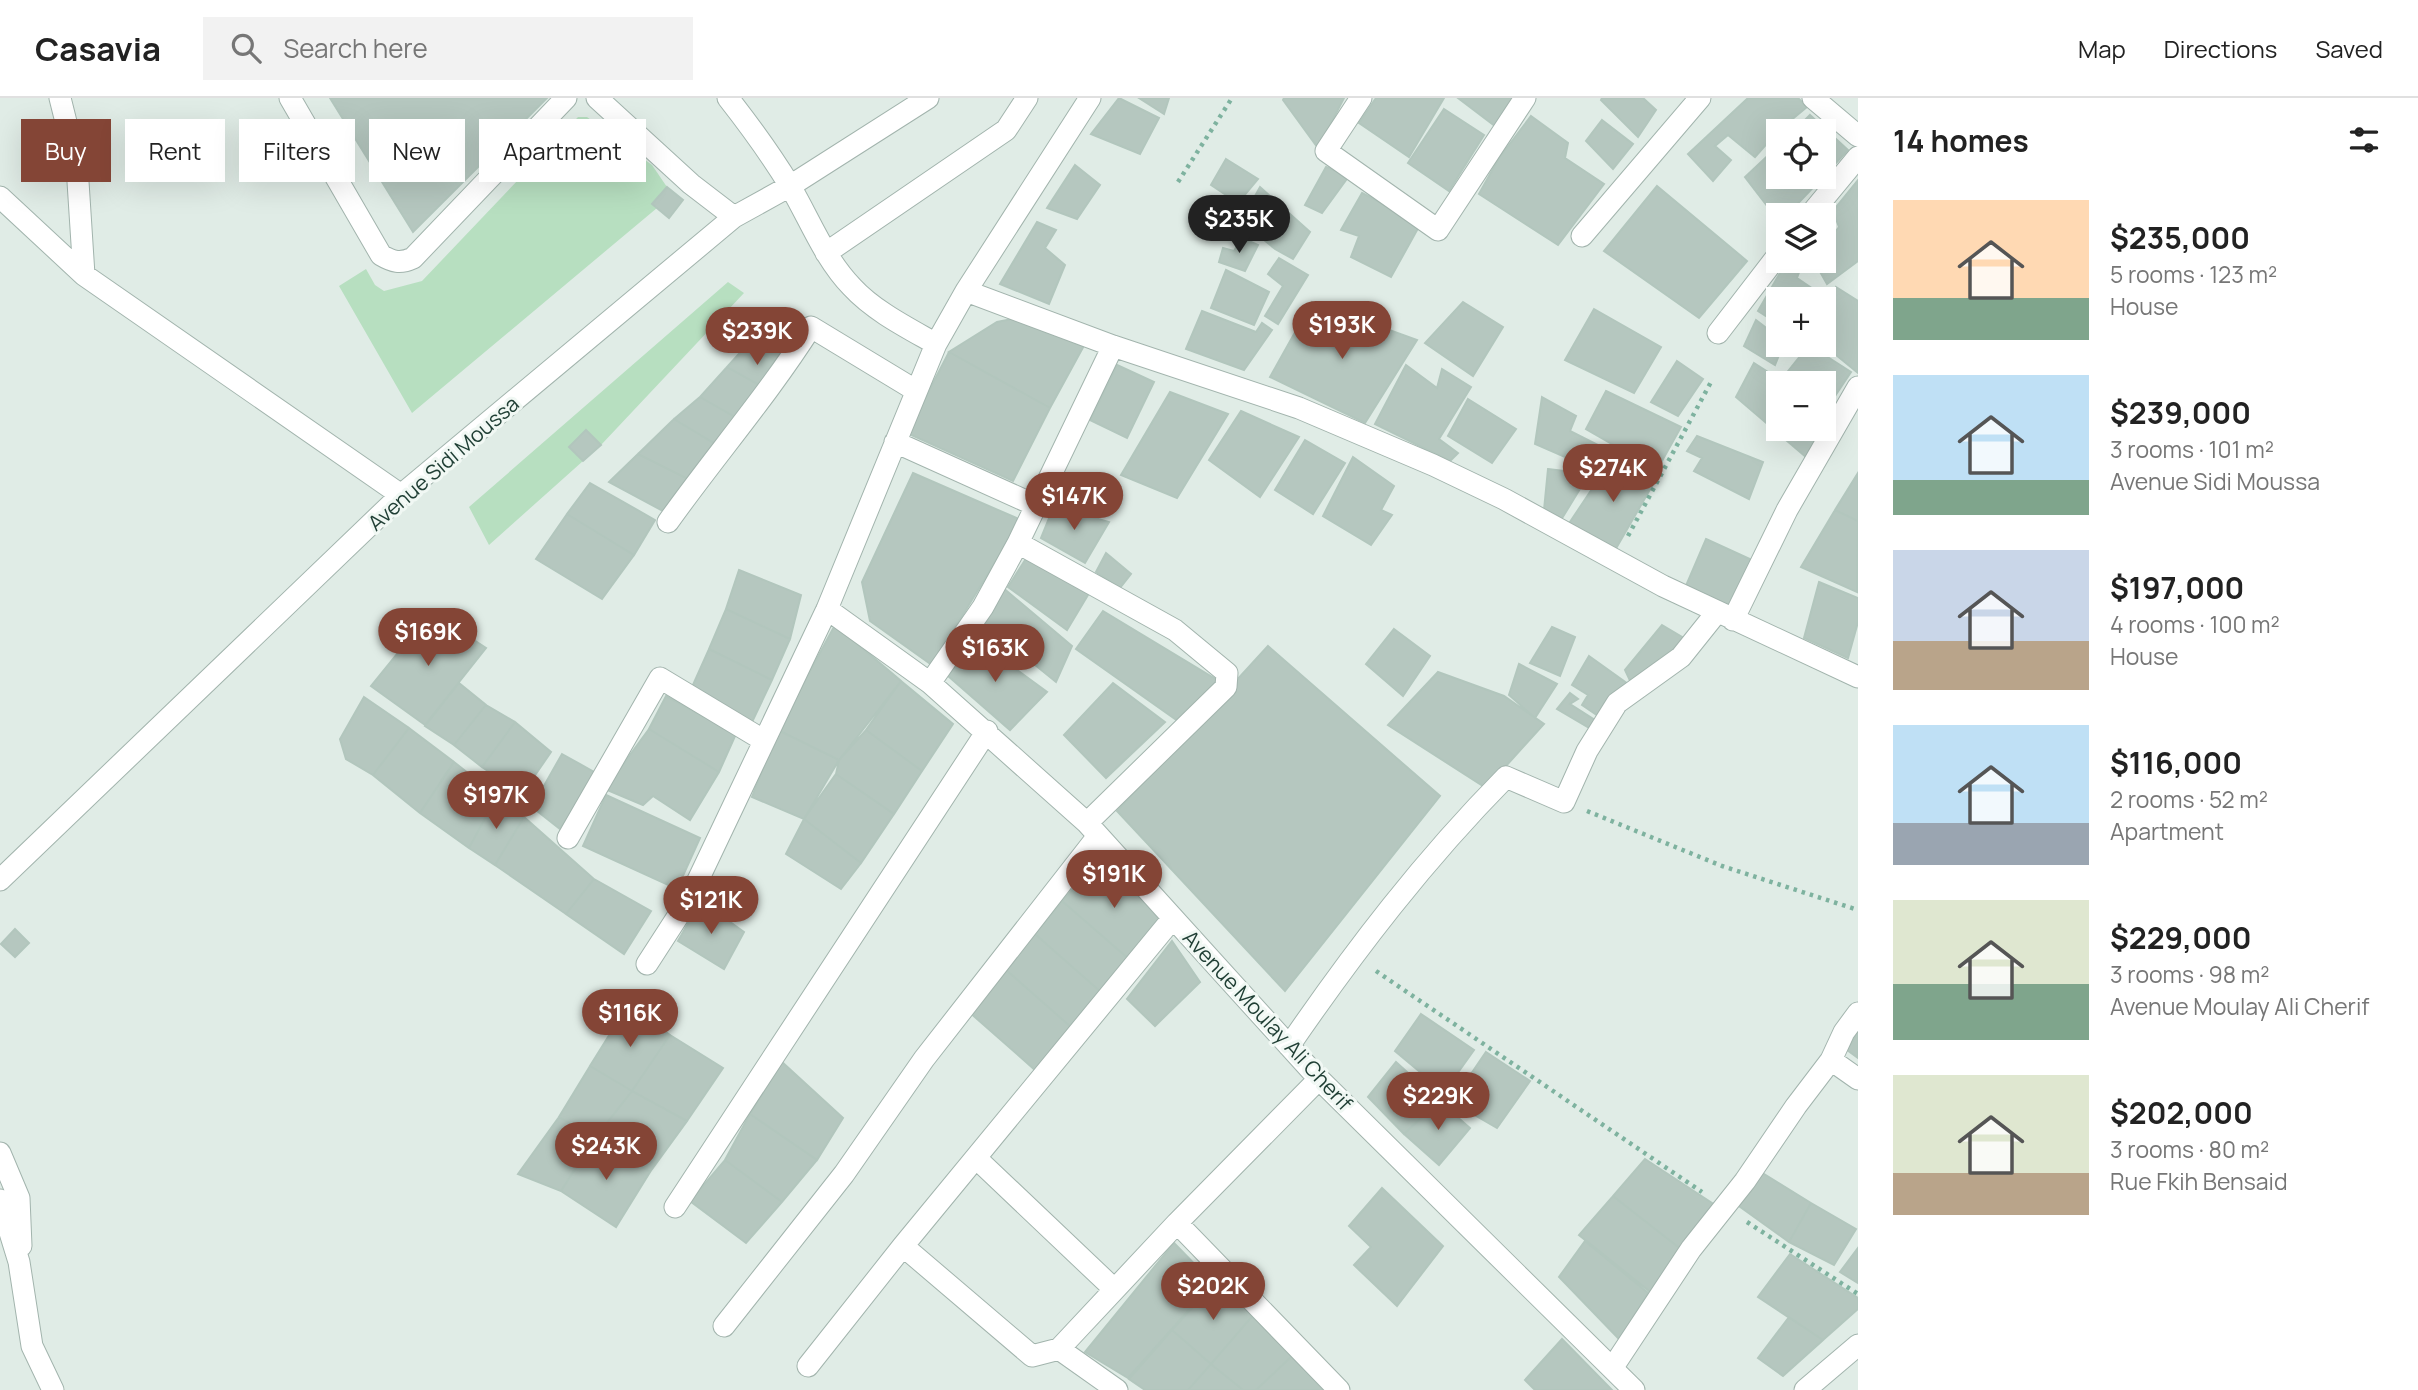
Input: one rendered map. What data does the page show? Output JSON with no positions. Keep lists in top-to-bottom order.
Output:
{
  "streets": {
    "street": ["Avenue Sidi Moussa", "Avenue Moulay Ali Cherif"]
  },
  "page": {
    "header": "Casavia",
    "search": "Search here",
    "nav": ["Map", "Directions", "Saved"],
    "heading": "14 homes",
    "map_buttons": ["+", "−"],
    "chip": [
      "Buy",
      "Rent",
      "Filters",
      "New",
      "Apartment"
    ],
    "list": [
      {
        "name": "$235,000",
        "note": "5 rooms · 123 m² · House"
      },
      {
        "name": "$239,000",
        "note": "3 rooms · 101 m² · Avenue Sidi Moussa"
      },
      {
        "name": "$197,000",
        "note": "4 rooms · 100 m² · House"
      },
      {
        "name": "$116,000",
        "note": "2 rooms · 52 m² · Apartment"
      },
      {
        "name": "$229,000",
        "note": "3 rooms · 98 m² · Avenue Moulay Ali Cherif"
      },
      {
        "name": "$202,000",
        "note": "3 rooms · 80 m² · Rue Fkih Bensaid"
      }
    ],
    "price": [
      "$235K",
      "$193K",
      "$239K",
      "$274K",
      "$147K",
      "$169K",
      "$163K",
      "$197K",
      "$191K",
      "$121K",
      "$116K",
      "$229K",
      "$243K",
      "$202K"
    ]
  }
}
